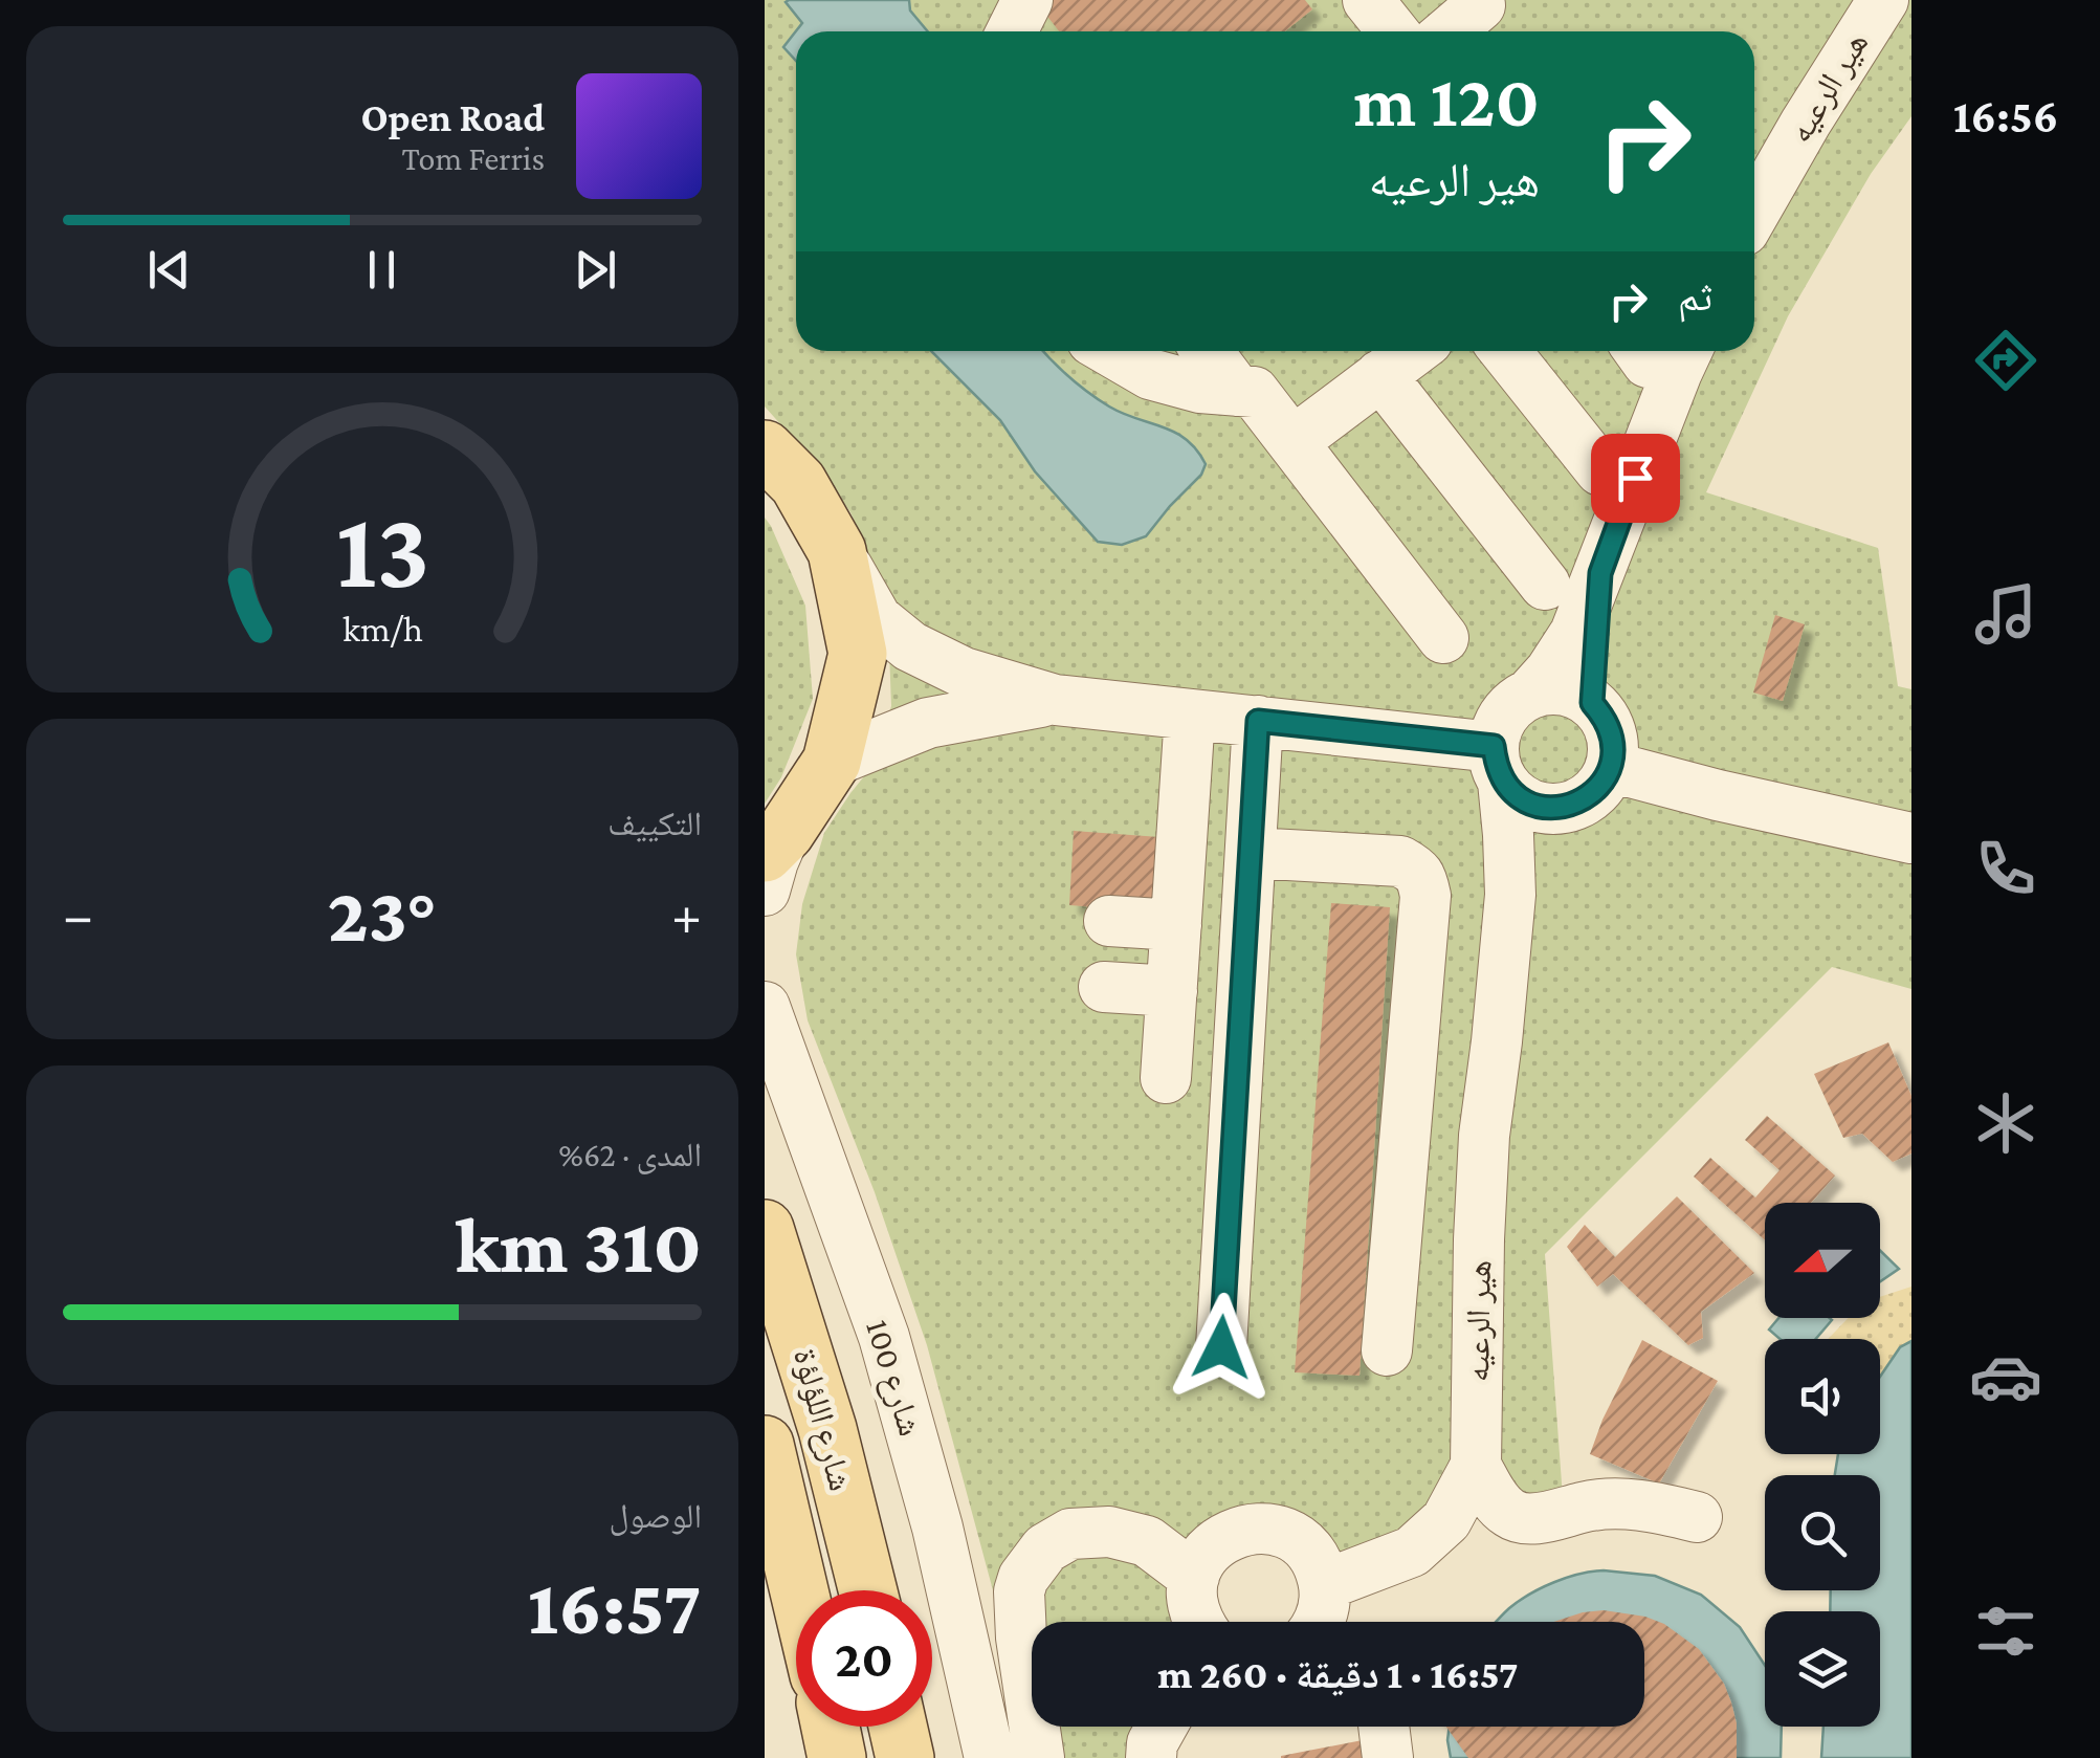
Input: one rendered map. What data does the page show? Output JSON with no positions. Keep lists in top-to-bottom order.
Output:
{
  "streets": {
    "main road": ["شارع اللؤلؤة"],
    "street": ["هير الرعيه", "شارع 100"]
  },
  "north": "left",
  "page": {
    "tabs": "16:56",
    "turn": ["120 m", "هير الرعيه"],
    "song": ["Open Road", "Tom Ferris"],
    "then": "ثم",
    "tile": [
      "التكييف",
      ["المدى · 62%", "310 km"],
      ["الوصول", "16:57"]
    ],
    "heat": ["−", "23°", "+"],
    "limit": "20",
    "trip": "16:57 · 1 دقيقة · 260 m",
    "gauge": ["13", "km/h"]
  }
}
